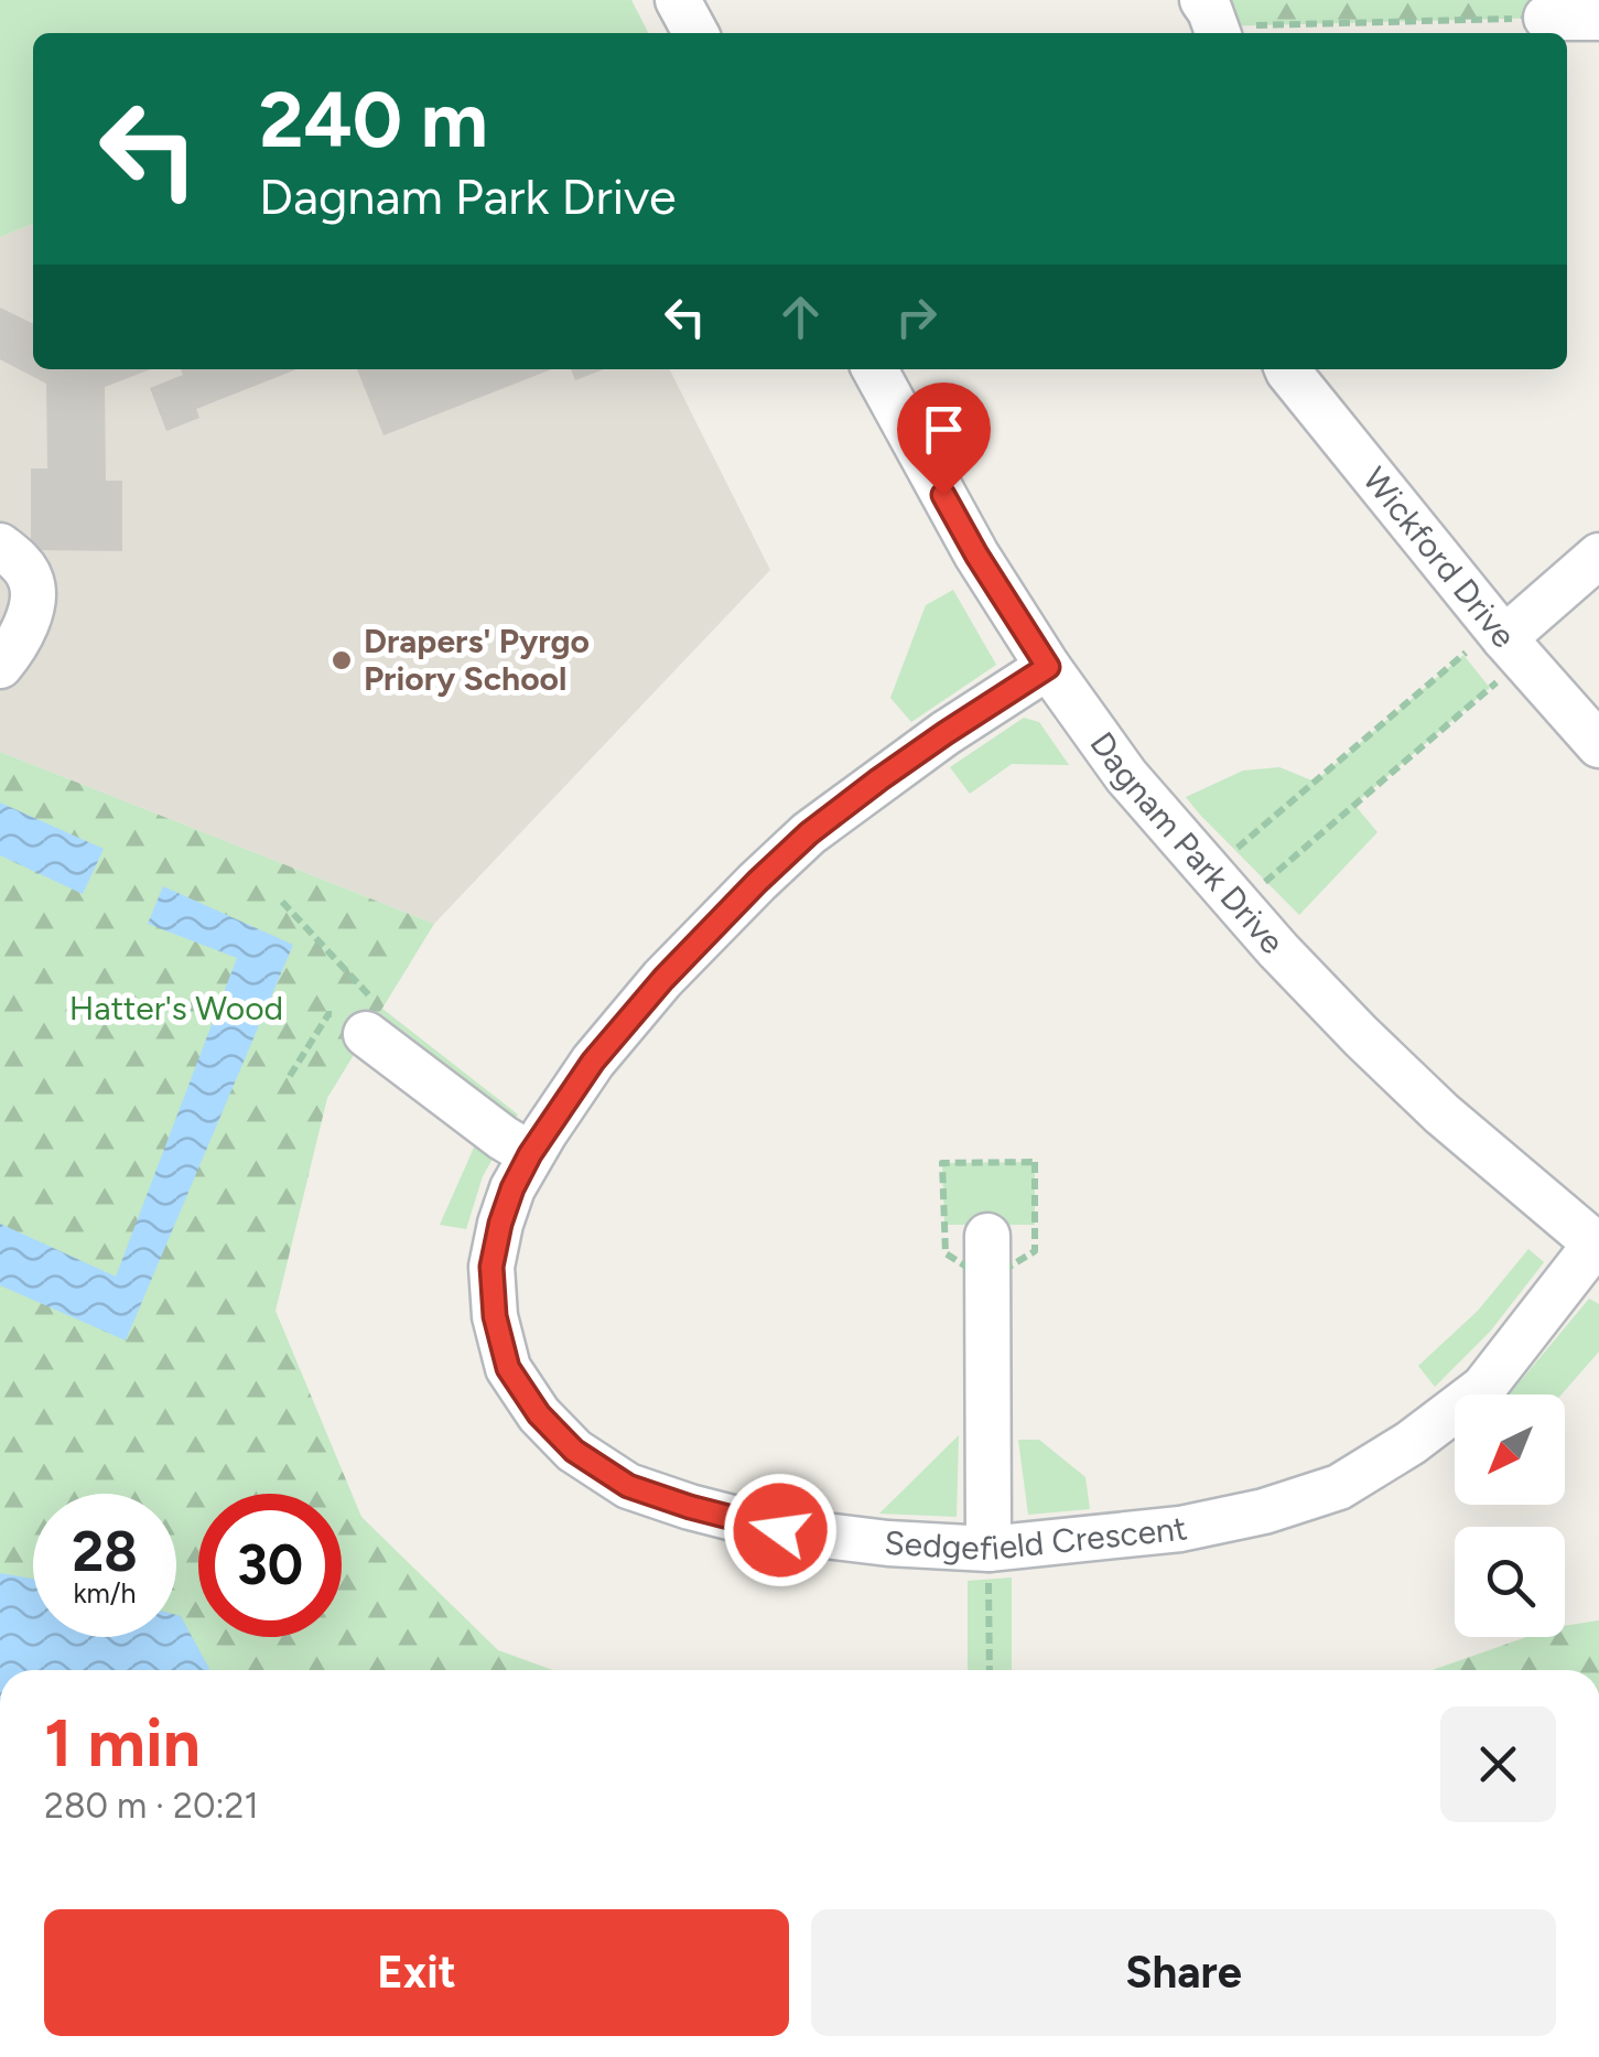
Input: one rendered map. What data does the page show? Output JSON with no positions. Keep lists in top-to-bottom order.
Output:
{
  "streets": {
    "street": ["Wickford Drive", "Dagnam Park Drive", "Sedgefield Crescent"]
  },
  "crossings": [
    ["Dagnam Park Drive", "Sedgefield Crescent"]
  ],
  "parks": ["Hatter's Wood"],
  "places": ["Drapers' Pyrgo Priory School"],
  "north": "bottom left",
  "page": {
    "turn": ["240 m", "Dagnam Park Drive"],
    "speed": "28 km/h",
    "limit": "30",
    "heading": ["1 min", "280 m · 20:21"],
    "buttons": ["Exit", "Share"]
  }
}
